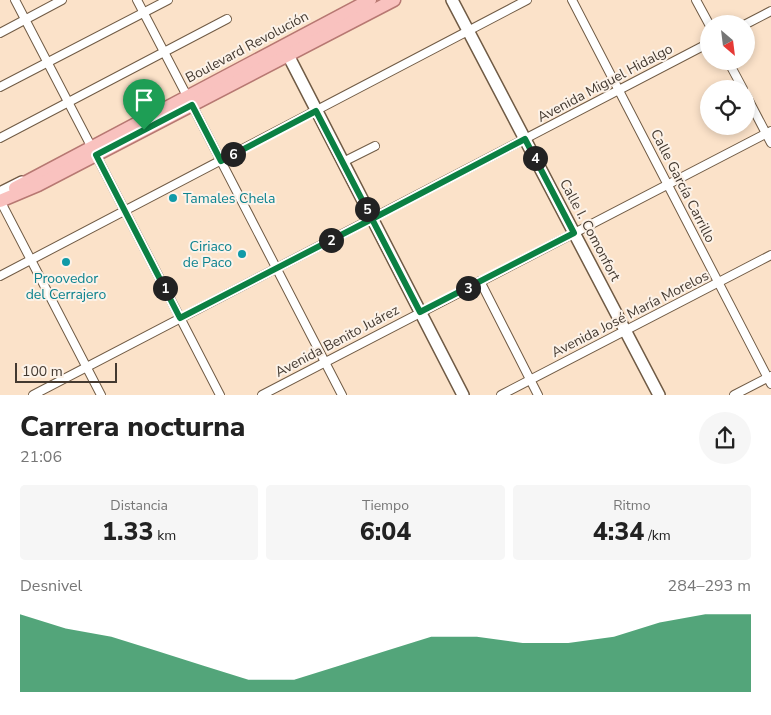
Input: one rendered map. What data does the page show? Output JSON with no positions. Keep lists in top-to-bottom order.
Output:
{
  "streets": {
    "main road": ["Boulevard Revolución", "Calle I. Comonfort"],
    "street": [
      "Avenida Miguel Hidalgo",
      "Calle García Carrillo",
      "Avenida José María Morelos",
      "Avenida Benito Juárez"
    ]
  },
  "crossings": [
    ["Avenida Miguel Hidalgo", "Calle García Carrillo"],
    ["Avenida Miguel Hidalgo", "Calle I. Comonfort"],
    ["Calle García Carrillo", "Avenida José María Morelos"],
    ["Calle García Carrillo", "Avenida Benito Juárez"],
    ["Calle I. Comonfort", "Avenida José María Morelos"],
    ["Calle I. Comonfort", "Avenida Benito Juárez"]
  ],
  "places": ["Tamales Chela", "Ciriaco de Paco", "Proovedor del Cerrajero"],
  "scale_bar": "100 m",
  "north": "bottom right",
  "page": {
    "pins": [
      "6",
      "4",
      "5",
      "2",
      "1",
      "3"
    ],
    "scale": "100 m",
    "heading": ["Carrera nocturna", "21:06"],
    "stats": [
      ["Distancia", "1.33 km"],
      ["Tiempo", "6:04"],
      ["Ritmo", "4:34 /km"]
    ],
    "chart": ["Desnivel", "284–293 m"]
  }
}
